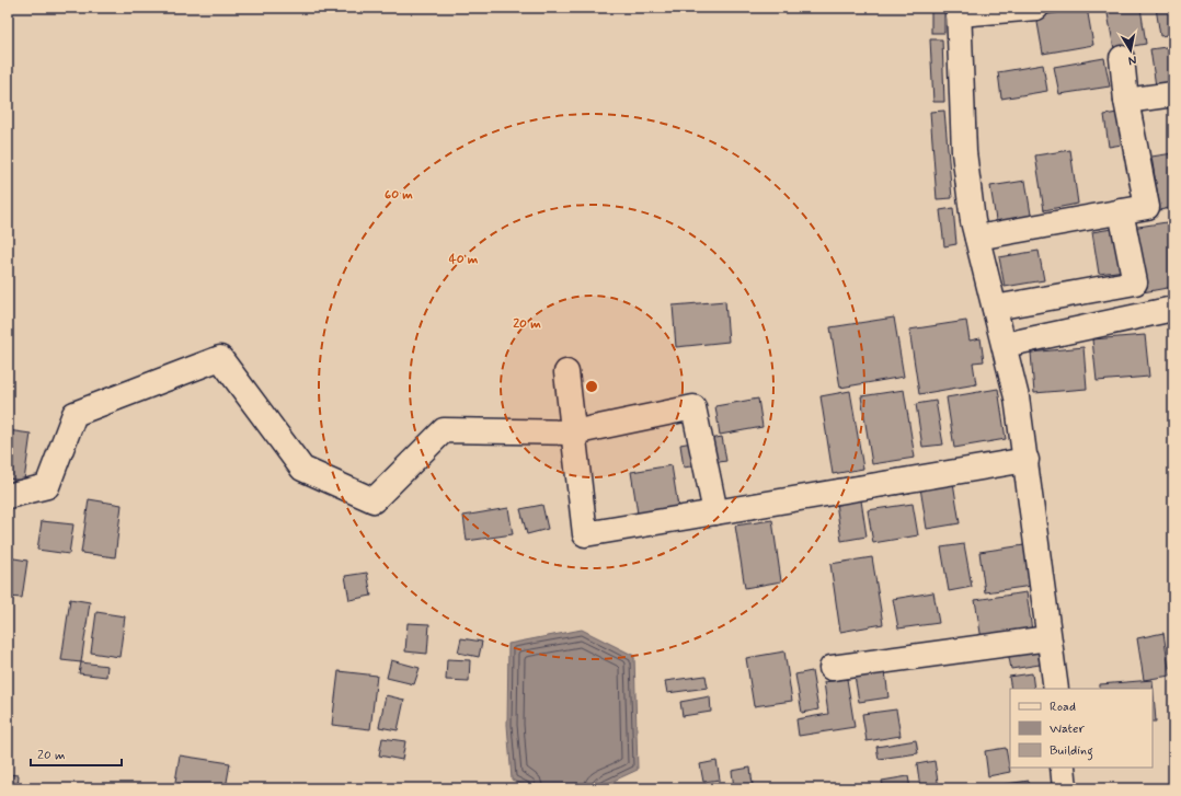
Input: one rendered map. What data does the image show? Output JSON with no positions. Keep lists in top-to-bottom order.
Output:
{
  "legend": ["Road", "Water", "Building"],
  "scale_bar": "20 m",
  "north": "bottom",
  "rings": ["60 m", "40 m", "20 m"]
}
